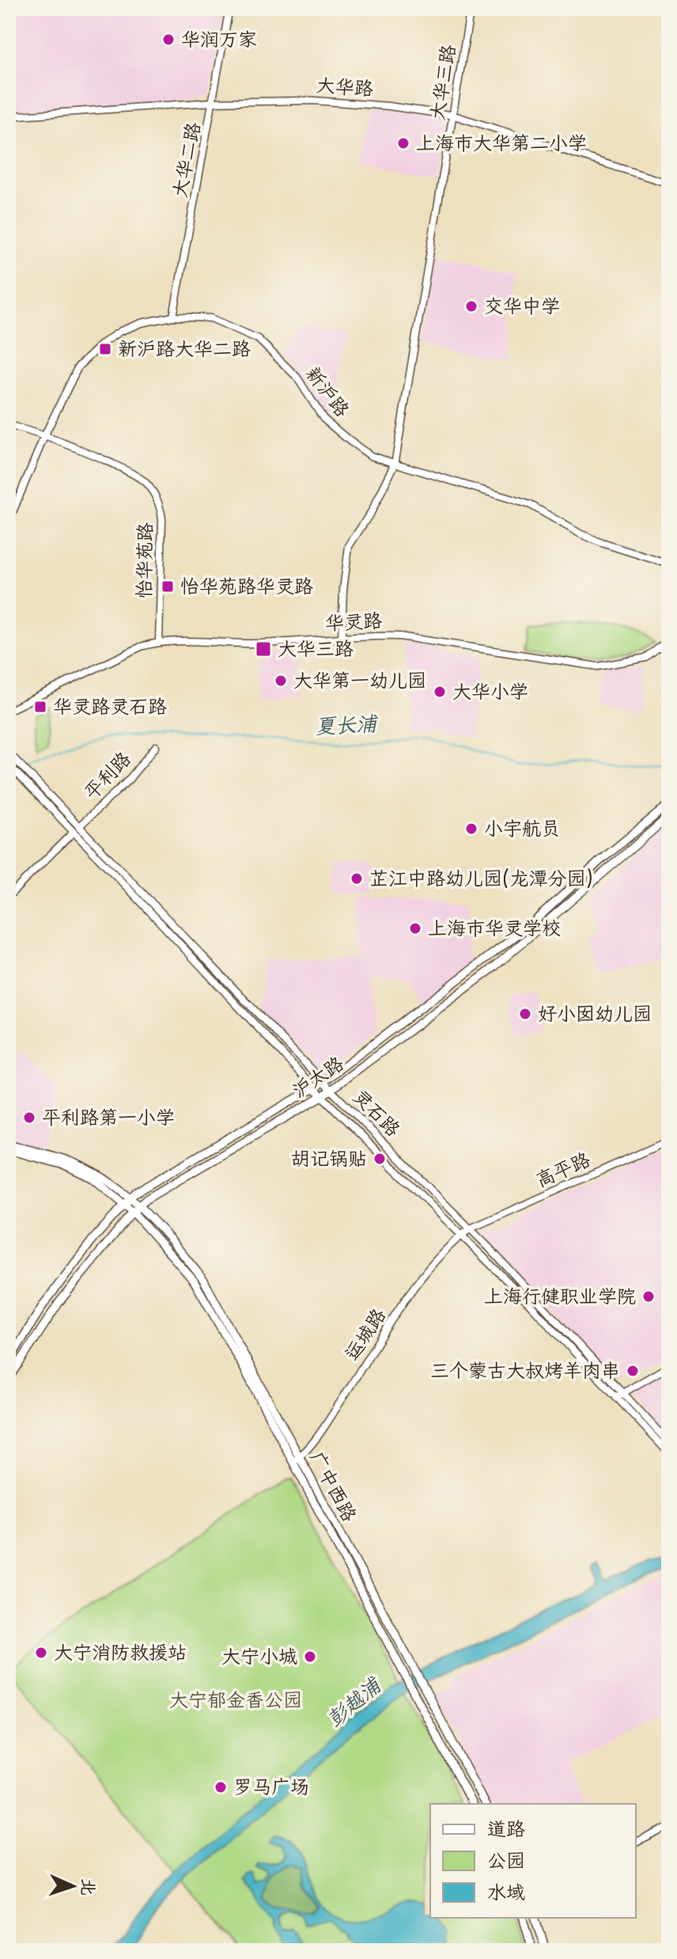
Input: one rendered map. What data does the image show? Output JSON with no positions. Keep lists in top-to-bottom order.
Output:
{
  "streets": {
    "main road": ["沪太路", "广中西路"],
    "street": [
      "大华三路",
      "大华路",
      "大华二路",
      "新沪路",
      "怡华苑路",
      "华灵路",
      "平利路",
      "灵石路",
      "高平路",
      "运城路"
    ]
  },
  "crossings": [
    ["大华三路", "大华路"],
    ["大华三路", "新沪路"],
    ["大华三路", "华灵路"],
    ["大华路", "大华二路"],
    ["大华二路", "新沪路"],
    ["新沪路", "怡华苑路"],
    ["怡华苑路", "华灵路"],
    ["平利路", "灵石路"],
    ["沪太路", "灵石路"],
    ["沪太路", "广中西路"],
    ["灵石路", "高平路"],
    ["灵石路", "运城路"],
    ["高平路", "运城路"],
    ["运城路", "广中西路"]
  ],
  "water": ["夏长浦", "彭越浦"],
  "parks": ["大宁郁金香公园"],
  "places": {
    "other": [
      "华润万家",
      "上海市大华第二小学",
      "交华中学",
      "大华第一幼儿园",
      "大华小学",
      "小宇航员",
      "芷江中路幼儿园(龙潭分园)",
      "上海市华灵学校",
      "好小囡幼儿园",
      "平利路第一小学",
      "胡记锅贴",
      "上海行健职业学院",
      "三个蒙古大叔烤羊肉串",
      "大宁消防救援站",
      "大宁小城",
      "罗马广场"
    ],
    "transit": [
      "新沪路大华二路",
      "怡华苑路华灵路",
      "大华三路",
      "华灵路灵石路"
    ]
  },
  "legend": ["道路", "公园", "水域"],
  "north": "right"
}
